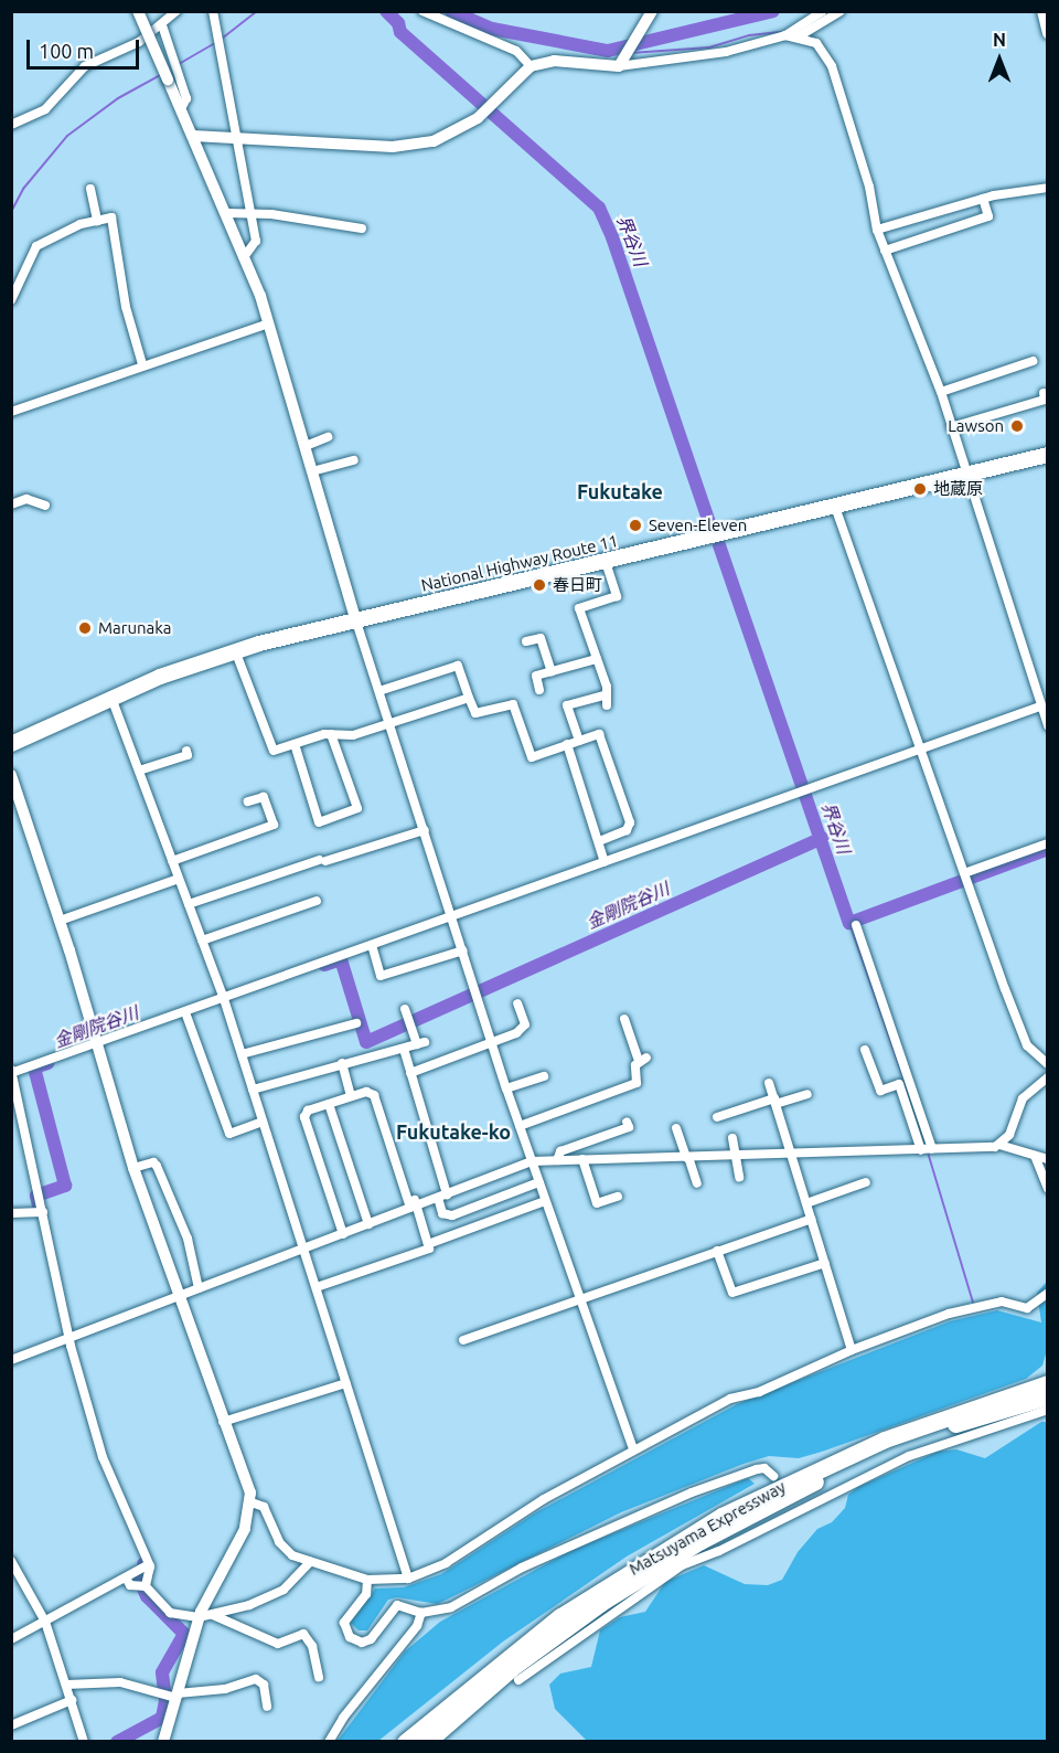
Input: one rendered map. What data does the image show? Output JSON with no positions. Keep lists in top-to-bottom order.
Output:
{
  "streets": {
    "highway": ["National Highway Route 11", "Matsuyama Expressway"]
  },
  "districts": ["Fukutake", "Fukutake-ko"],
  "water": ["界谷川", "金剛院谷川"],
  "places": [
    "Lawson",
    "地蔵原",
    "Seven-Eleven",
    "春日町",
    "Marunaka"
  ],
  "scale_bar": "100 m",
  "north": "top"
}
